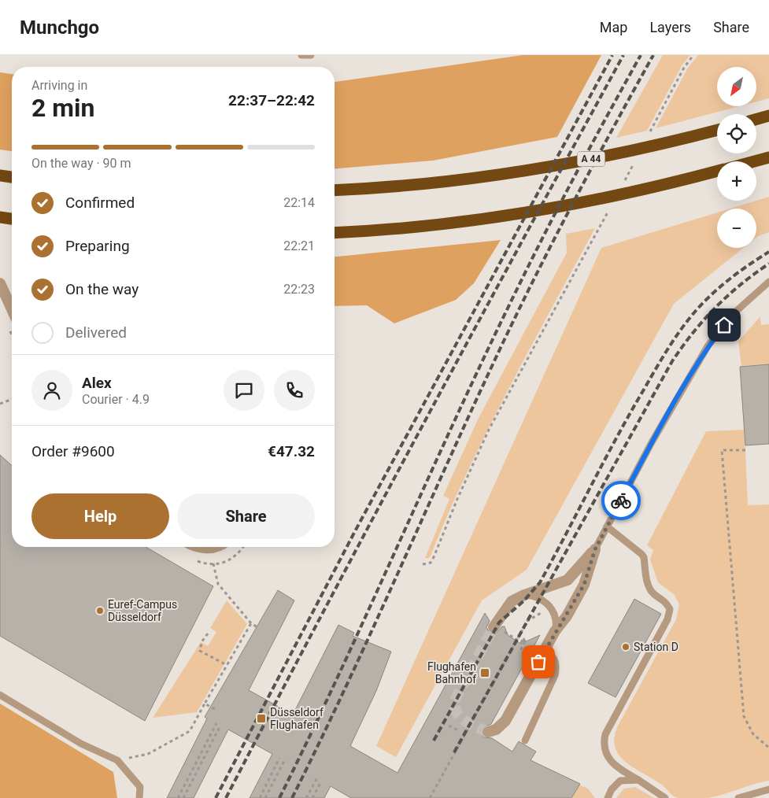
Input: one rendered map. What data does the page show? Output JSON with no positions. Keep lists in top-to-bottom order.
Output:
{
  "streets": {
    "highway": ["A 44"]
  },
  "places": {
    "other": ["Euref-Campus Düsseldorf", "Station D"],
    "transit": ["Flughafen Bahnhof", "Düsseldorf Flughafen"]
  },
  "north": "bottom left",
  "page": {
    "header": "Munchgo",
    "nav": ["Map", "Layers", "Share"],
    "map_buttons": ["+", "−"],
    "heading": ["2 min", "Arriving in", "22:37–22:42"],
    "panel": [
      "Alex",
      "Courier · 4.9",
      "Order #9600",
      "€47.32"
    ],
    "bar": "On the way · 90 m",
    "list": [
      ["Confirmed", "22:14"],
      ["Preparing", "22:21"],
      ["On the way", "22:23"],
      "Delivered"
    ],
    "buttons": ["Help", "Share"]
  }
}
